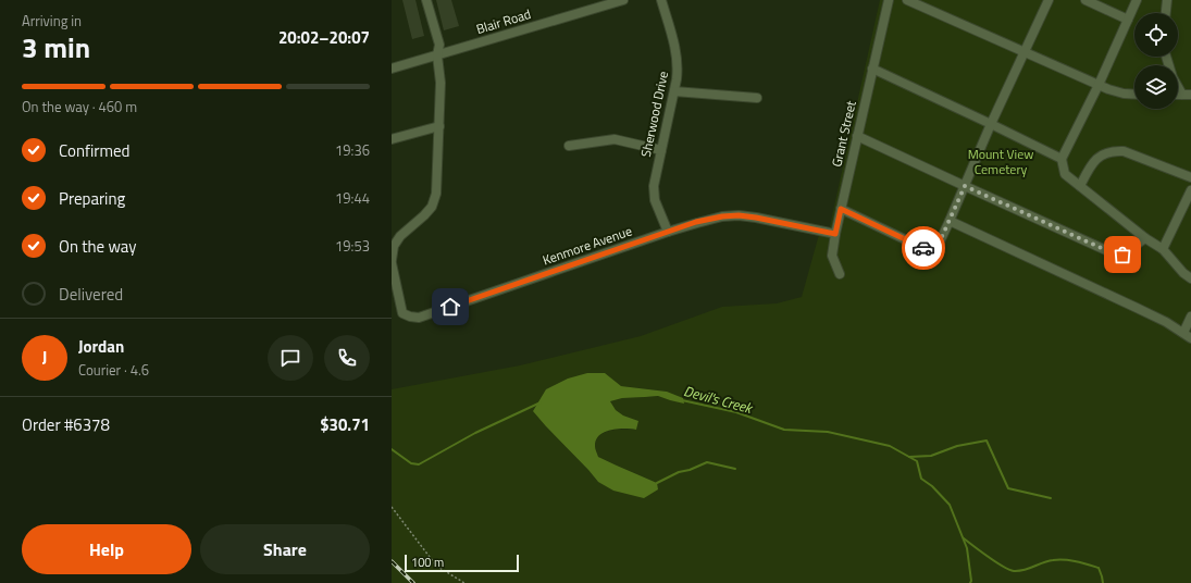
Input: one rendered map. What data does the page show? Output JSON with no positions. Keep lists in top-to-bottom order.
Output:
{
  "streets": {
    "street": [
      "Blair Road",
      "Sherwood Drive",
      "Grant Street",
      "Kenmore Avenue"
    ]
  },
  "crossings": [
    ["Blair Road", "Kenmore Avenue"],
    ["Sherwood Drive", "Kenmore Avenue"],
    ["Grant Street", "Kenmore Avenue"]
  ],
  "water": ["Devil's Creek"],
  "parks": ["Mount View Cemetery"],
  "scale_bar": "100 m",
  "page": {
    "heading": ["3 min", "Arriving in", "20:02–20:07"],
    "panel": [
      "Jordan",
      "Courier · 4.6",
      "Order #6378",
      "$30.71"
    ],
    "bar": "On the way · 460 m",
    "list": [
      ["Confirmed", "19:36"],
      ["Preparing", "19:44"],
      ["On the way", "19:53"],
      "Delivered"
    ],
    "round": "J",
    "buttons": ["Help", "Share"],
    "scale": "100 m"
  }
}
